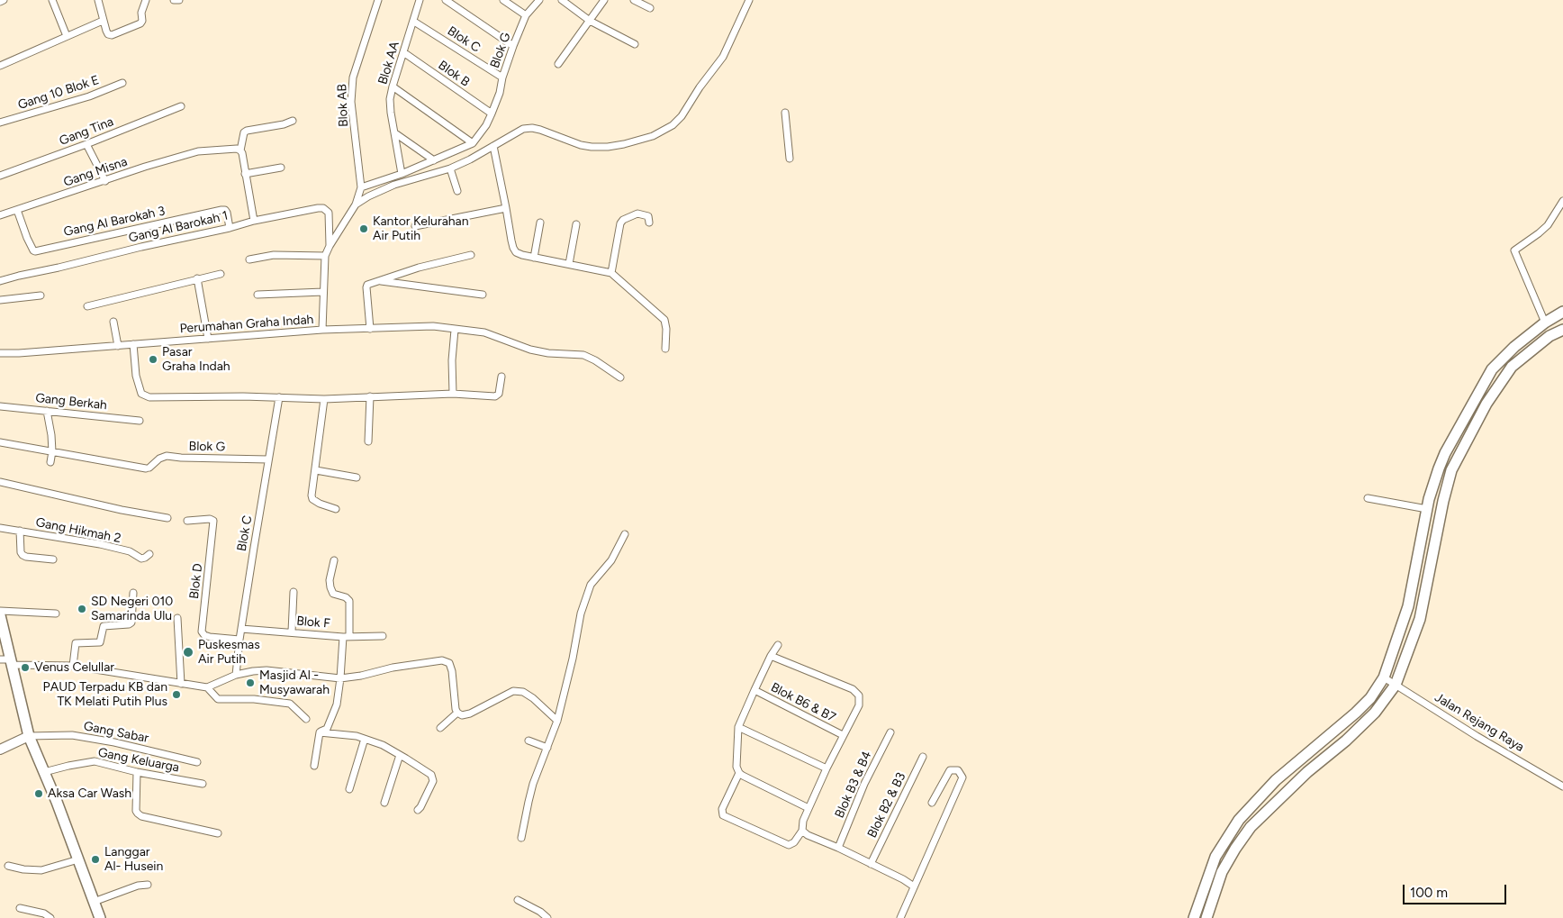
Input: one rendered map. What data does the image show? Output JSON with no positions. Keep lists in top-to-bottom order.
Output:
{
  "streets": {
    "street": [
      "Blok C",
      "Blok G",
      "Blok AA",
      "Blok B",
      "Gang 10 Blok E",
      "Blok AB",
      "Gang Tina",
      "Gang Misna",
      "Gang Al Barokah 3",
      "Gang Al Barokah 1",
      "Perumahan Graha Indah",
      "Gang Berkah",
      "Gang Hikmah 2",
      "Blok D",
      "Blok F",
      "Blok B6 & B7",
      "Jalan Rejang Raya",
      "Gang Sabar",
      "Gang Keluarga",
      "Blok B3 & B4",
      "Blok B2 & B3"
    ]
  },
  "crossings": [
    ["Blok C", "Blok G"],
    ["Blok C", "Blok AA"],
    ["Blok C", "Blok D"],
    ["Blok C", "Blok F"],
    ["Blok G", "Blok B"],
    ["Blok AA", "Blok B"],
    ["Blok AB", "Perumahan Graha Indah"],
    ["Gang Misna", "Gang Al Barokah 3"],
    ["Gang Al Barokah 3", "Gang Al Barokah 1"],
    ["Gang Al Barokah 1", "Perumahan Graha Indah"]
  ],
  "places": [
    "Kantor Kelurahan Air Putih",
    "Pasar Graha Indah",
    "SD Negeri 010 Samarinda Ulu",
    "Puskesmas Air Putih",
    "Venus Celullar",
    "Masjid Al - Musyawarah",
    "PAUD Terpadu KB dan TK Melati Putih Plus",
    "Aksa Car Wash",
    "Langgar Al- Husein"
  ],
  "scale_bar": "100 m"
}
